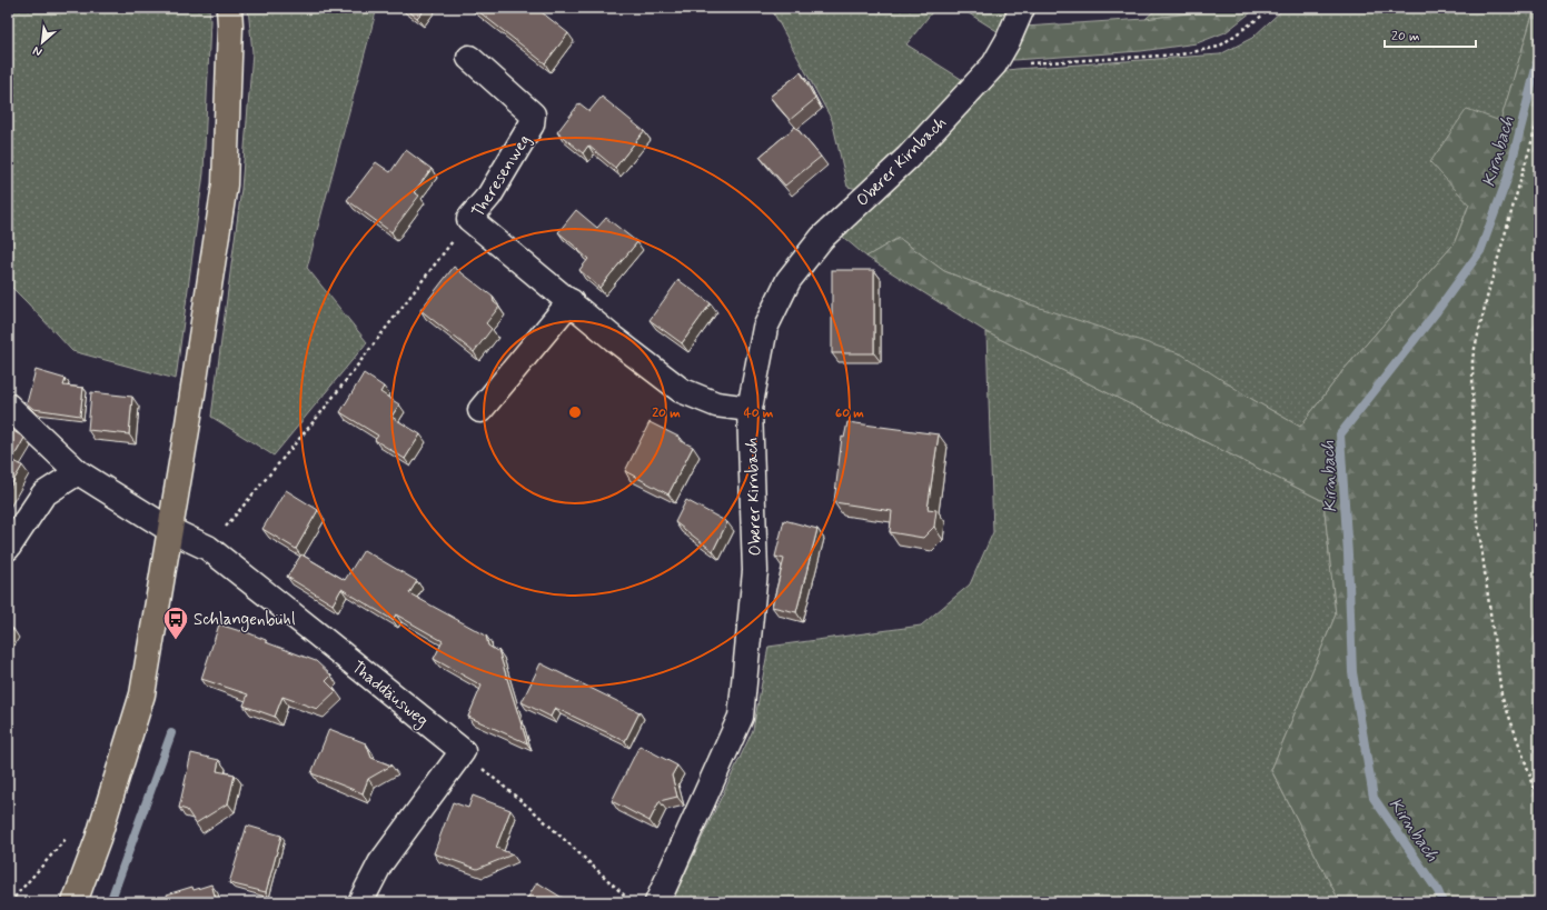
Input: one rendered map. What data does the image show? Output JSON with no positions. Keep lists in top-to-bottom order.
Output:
{
  "streets": {
    "street": ["Oberer Kirnbach", "Theresenweg", "Thaddäusweg"]
  },
  "crossings": [
    ["Oberer Kirnbach", "Theresenweg"]
  ],
  "water": ["Kirnbach"],
  "places": {
    "bus stop": ["Schlangenbühl"]
  },
  "scale_bar": "20 m",
  "north": "bottom left",
  "rings": ["20 m", "40 m", "60 m"]
}
